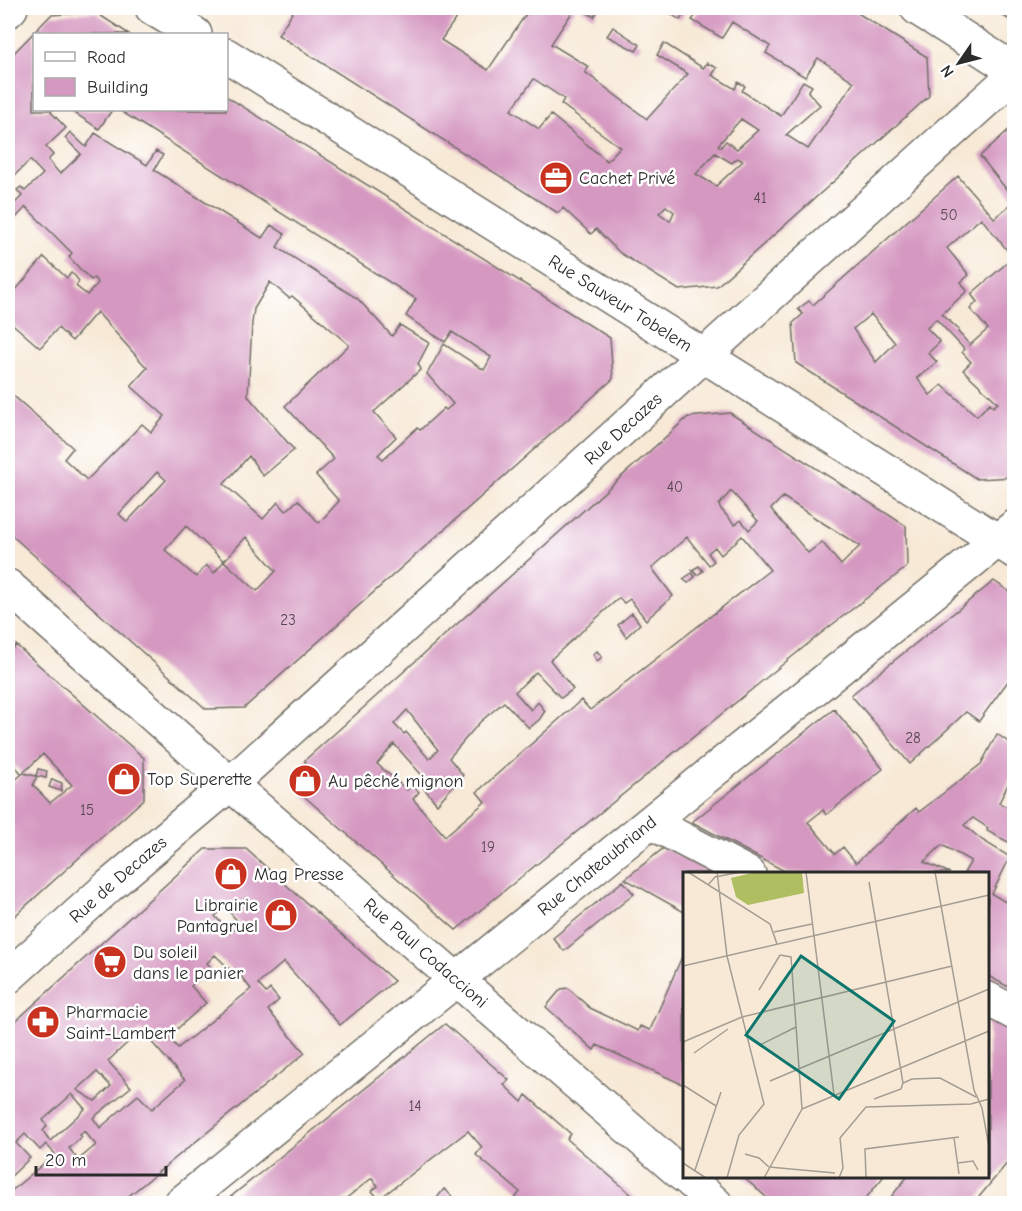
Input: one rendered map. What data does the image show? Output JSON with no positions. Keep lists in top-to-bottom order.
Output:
{
  "streets": {
    "street": [
      "Rue Sauveur Tobelem",
      "Rue Decazes",
      "Rue Chateaubriand",
      "Rue de Decazes",
      "Rue Paul Codaccioni"
    ]
  },
  "crossings": [
    ["Rue Sauveur Tobelem", "Rue Decazes"],
    ["Rue Sauveur Tobelem", "Rue Chateaubriand"],
    ["Rue Decazes", "Rue de Decazes"],
    ["Rue Decazes", "Rue Paul Codaccioni"],
    ["Rue Chateaubriand", "Rue Paul Codaccioni"],
    ["Rue de Decazes", "Rue Paul Codaccioni"]
  ],
  "places": {
    "office": ["Cachet Privé"],
    "shop": [
      "Top Superette",
      "Au pêché mignon",
      "Mag Presse",
      "Librairie Pantagruel"
    ],
    "supermarket": ["Du soleil dans le panier"],
    "pharmacy": ["Pharmacie Saint-Lambert"]
  },
  "house_numbers": [
    "41",
    "50",
    "40",
    "23",
    "28",
    "15",
    "19",
    "14"
  ],
  "legend": ["Road", "Building"],
  "scale_bar": "20 m",
  "north": "bottom left"
}
